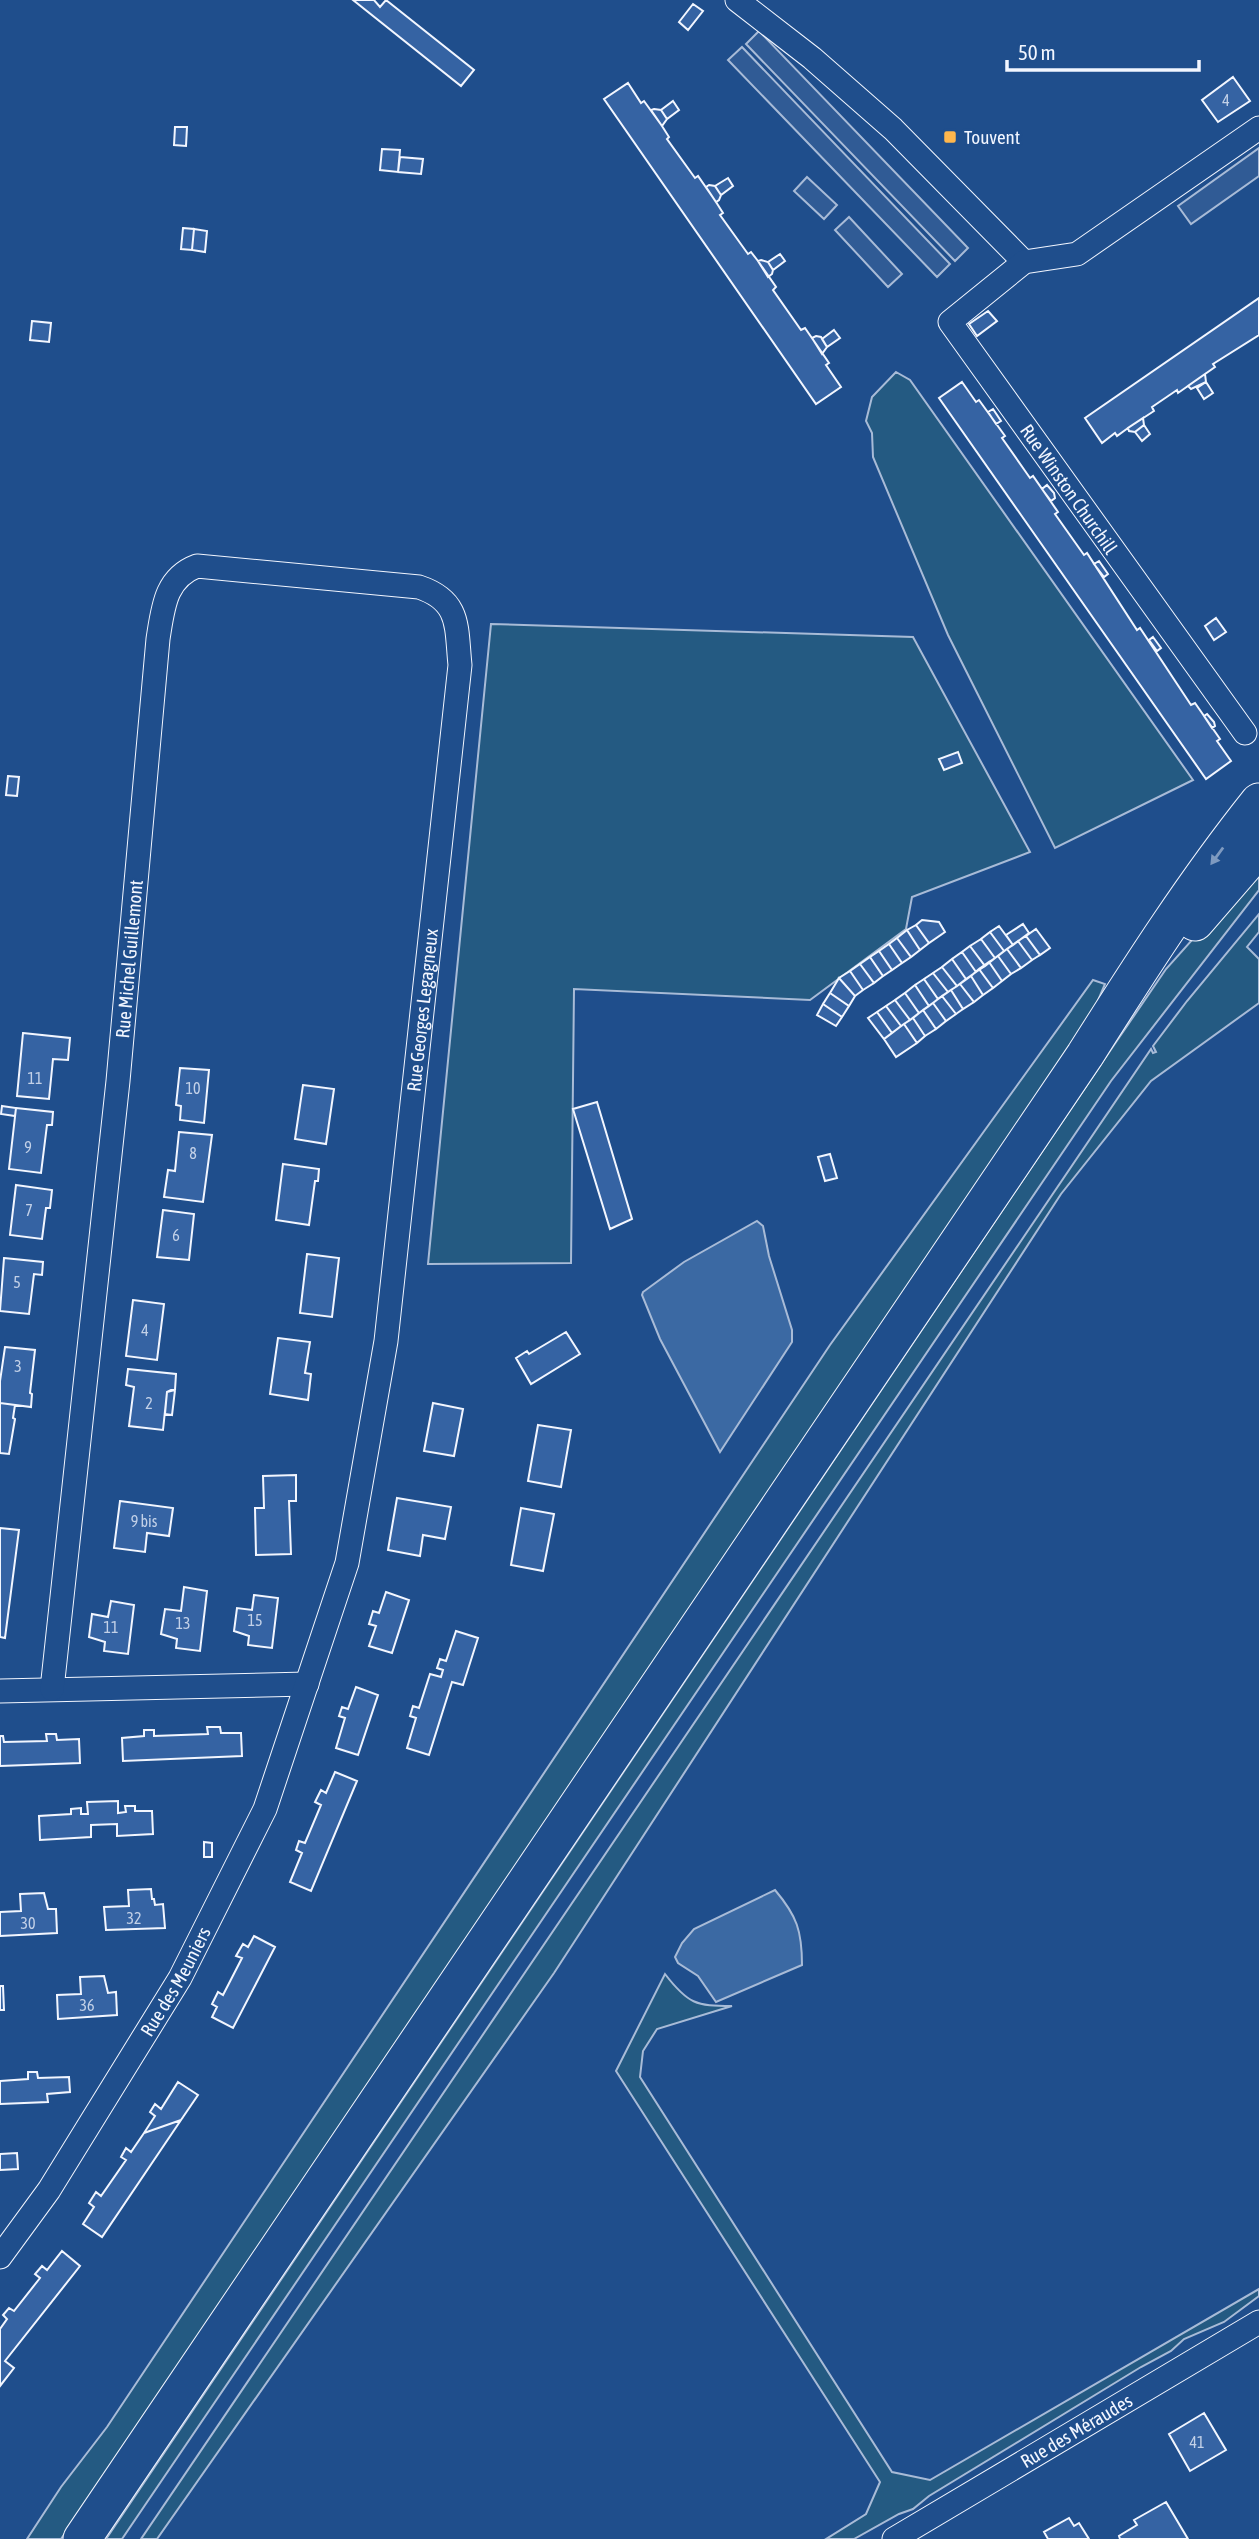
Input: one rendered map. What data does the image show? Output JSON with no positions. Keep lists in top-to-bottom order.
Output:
{
  "streets": {
    "street": [
      "Rue Winston Churchill",
      "Rue Michel Guillemont",
      "Rue Georges Legagneux",
      "Rue des Meuniers",
      "Rue des Méraudes"
    ]
  },
  "crossings": [
    ["Rue Michel Guillemont", "Rue Georges Legagneux"],
    ["Rue Georges Legagneux", "Rue des Meuniers"]
  ],
  "places": {
    "transit": ["Touvent"]
  },
  "house_numbers": [
    "4",
    "11",
    "10",
    "9",
    "8",
    "7",
    "6",
    "5",
    "4",
    "3",
    "2",
    "9 bis",
    "15",
    "13",
    "11",
    "32",
    "30",
    "36",
    "41"
  ],
  "scale_bar": "50 m"
}
